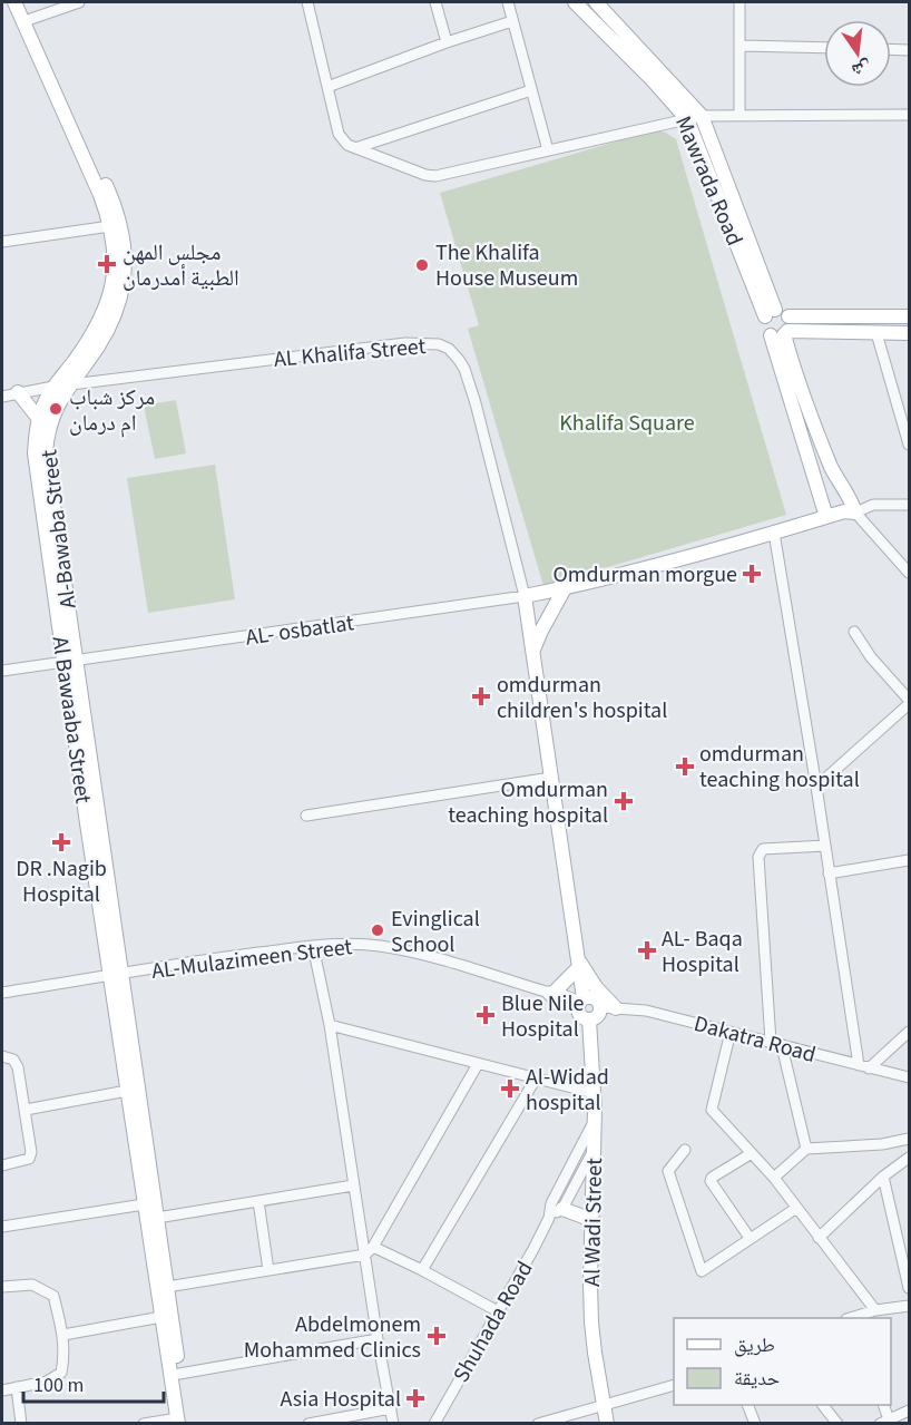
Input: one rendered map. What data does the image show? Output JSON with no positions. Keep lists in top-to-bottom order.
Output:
{
  "streets": {
    "main road": [
      "Mawrada Road",
      "Al-Bawaba Street",
      "Al Bawaaba Street",
      "Al Wadi Street"
    ],
    "street": [
      "AL Khalifa Street",
      "AL- osbatlat",
      "AL-Mulazimeen Street",
      "Dakatra Road",
      "Shuhada Road"
    ]
  },
  "crossings": [
    ["AL Khalifa Street", "Al-Bawaba Street"],
    ["AL Khalifa Street", "AL- osbatlat"],
    ["AL Khalifa Street", "Al Bawaaba Street"],
    ["Al-Bawaba Street", "AL- osbatlat"],
    ["Al-Bawaba Street", "Al Bawaaba Street"],
    ["AL- osbatlat", "Al Bawaaba Street"],
    ["Al Bawaaba Street", "AL-Mulazimeen Street"],
    ["AL-Mulazimeen Street", "Dakatra Road"],
    ["AL-Mulazimeen Street", "Al Wadi Street"],
    ["Dakatra Road", "Al Wadi Street"],
    ["Al Wadi Street", "Shuhada Road"]
  ],
  "parks": ["Khalifa Square"],
  "places": {
    "health": [
      "مجلس المهن الطبية أمدرمان",
      "Omdurman morgue",
      "omdurman children's hospital",
      "omdurman teaching hospital",
      "Omdurman teaching hospital",
      "DR .Nagib Hospital",
      "AL- Baqa Hospital",
      "Blue Nile Hospital",
      "Al-Widad hospital",
      "Abdelmonem Mohammed Clinics",
      "Asia Hospital"
    ],
    "other": ["The Khalifa House Museum", "مركز شباب ام درمان", "Evinglical School"]
  },
  "legend": ["طريق", "حديقة"],
  "scale_bar": "100 m",
  "north": "bottom"
}
